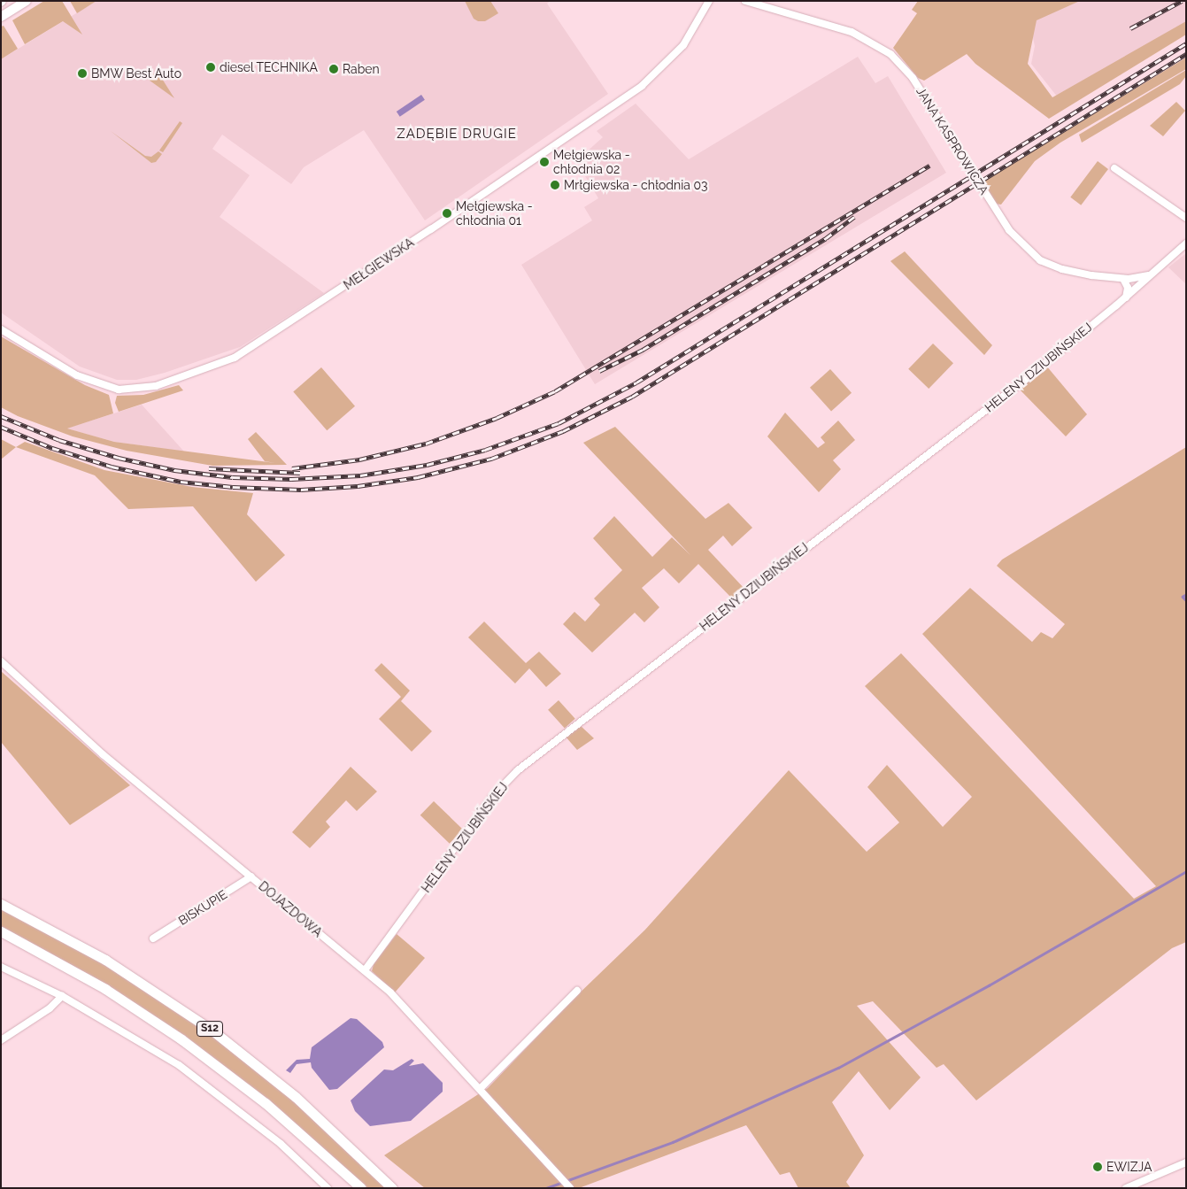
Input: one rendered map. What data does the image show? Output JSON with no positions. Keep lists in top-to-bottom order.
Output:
{
  "streets": {
    "highway": ["S12"],
    "street": [
      "JANA KASPROWICZA",
      "MEŁGIEWSKA",
      "HELENY DZIUBIŃSKIEJ",
      "BISKUPIE",
      "DOJAZDOWA"
    ]
  },
  "crossings": [
    ["JANA KASPROWICZA", "HELENY DZIUBIŃSKIEJ"],
    ["HELENY DZIUBIŃSKIEJ", "DOJAZDOWA"],
    ["BISKUPIE", "DOJAZDOWA"]
  ],
  "districts": ["ZADĘBIE DRUGIE"],
  "places": [
    "diesel TECHNIKA",
    "Raben",
    "BMW Best Auto",
    "Mełgiewska - chłodnia 02",
    "Mrłgiewska - chłodnia 03",
    "Mełgiewska - chłodnia 01",
    "EWIZJA"
  ]
}
